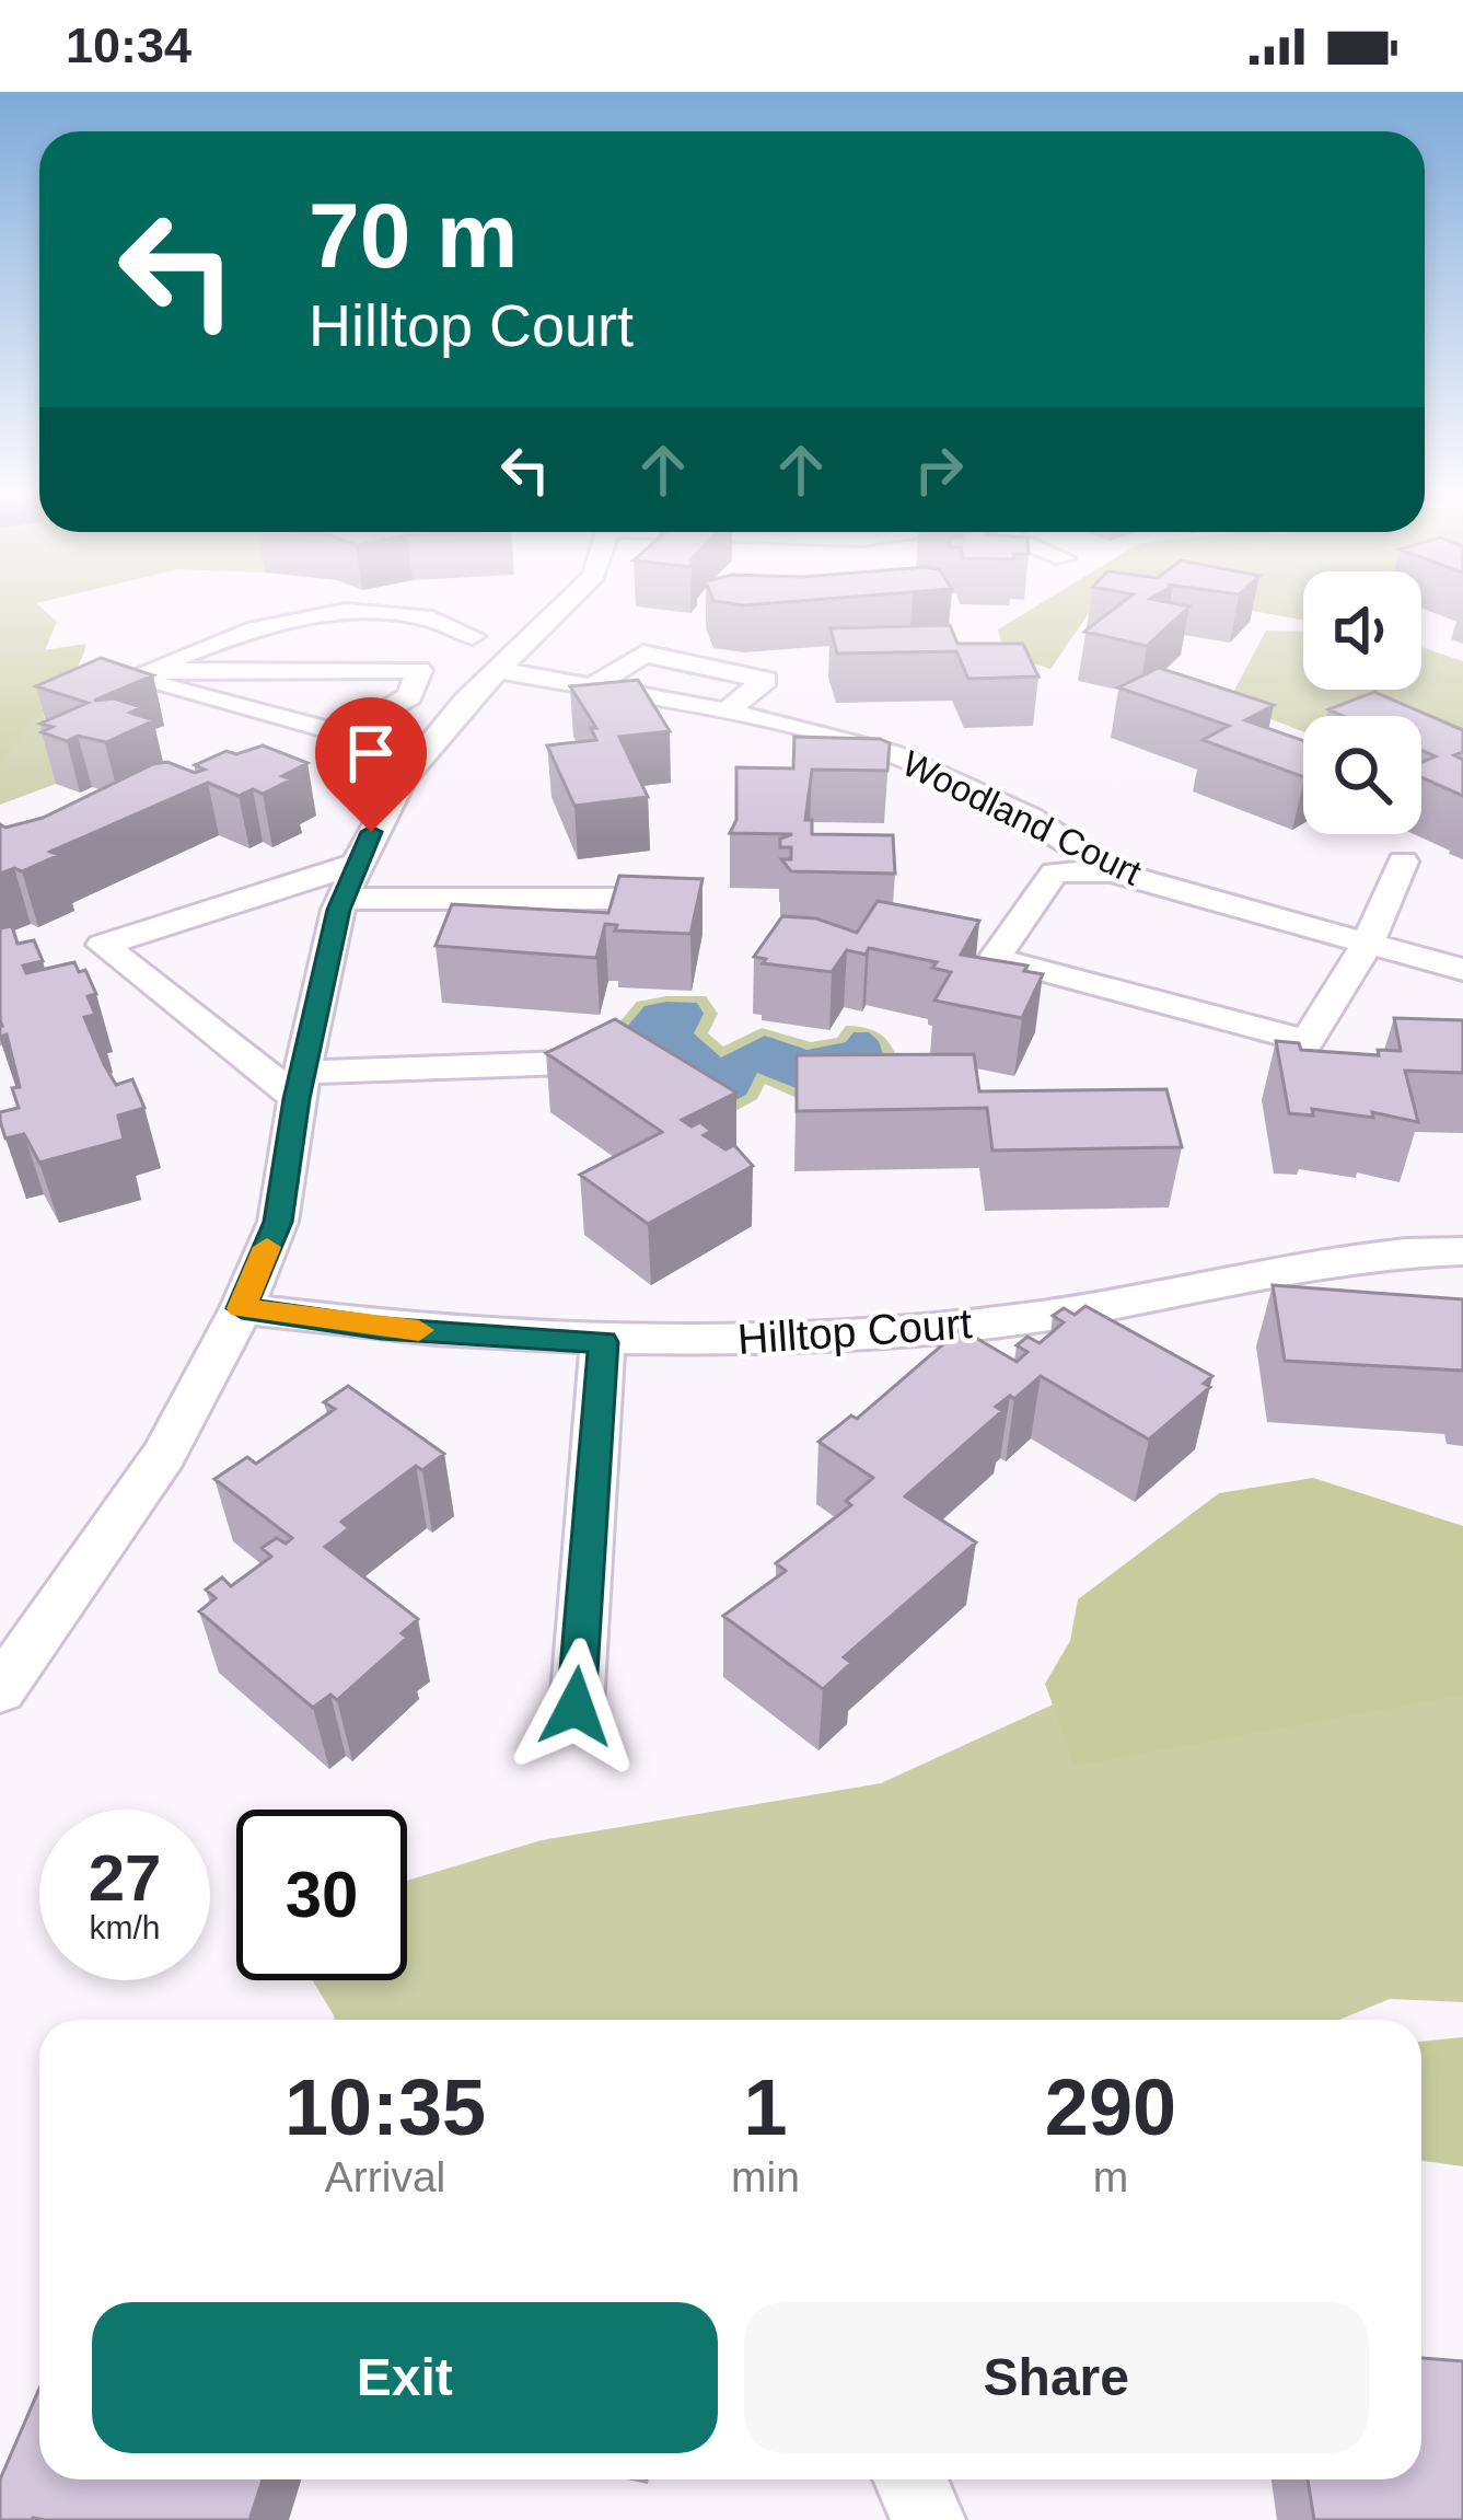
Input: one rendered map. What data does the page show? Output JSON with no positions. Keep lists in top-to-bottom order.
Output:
{
  "streets": {
    "street": ["Woodland Court", "Hilltop Court"]
  },
  "page": {
    "status": "10:34",
    "turn": ["70 m", "Hilltop Court"],
    "speed": "27 km/h",
    "limit": "30",
    "eta": [
      "10:35",
      "Arrival",
      "1",
      "min",
      "290",
      "m"
    ],
    "buttons": ["Exit", "Share"]
  }
}
